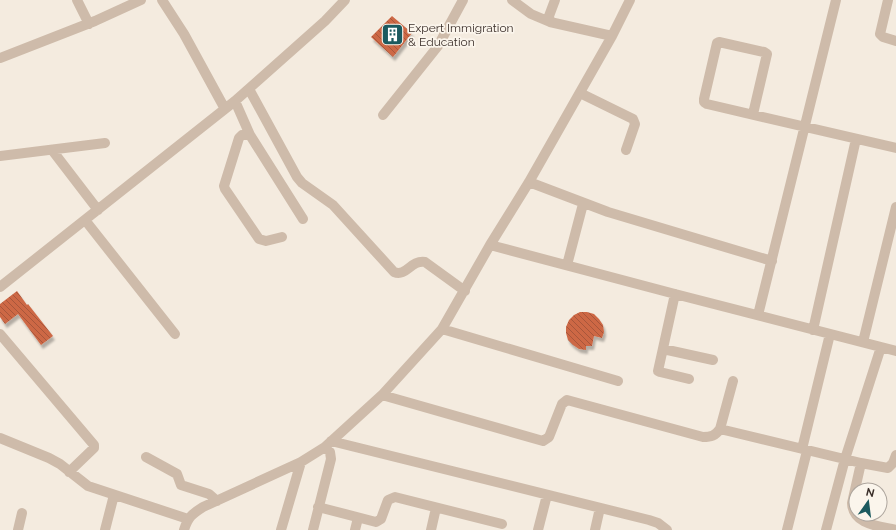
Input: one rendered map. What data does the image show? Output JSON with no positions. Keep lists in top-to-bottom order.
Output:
{
  "places": {
    "building": ["Expert Immigration & Education"]
  },
  "north": "top"
}
